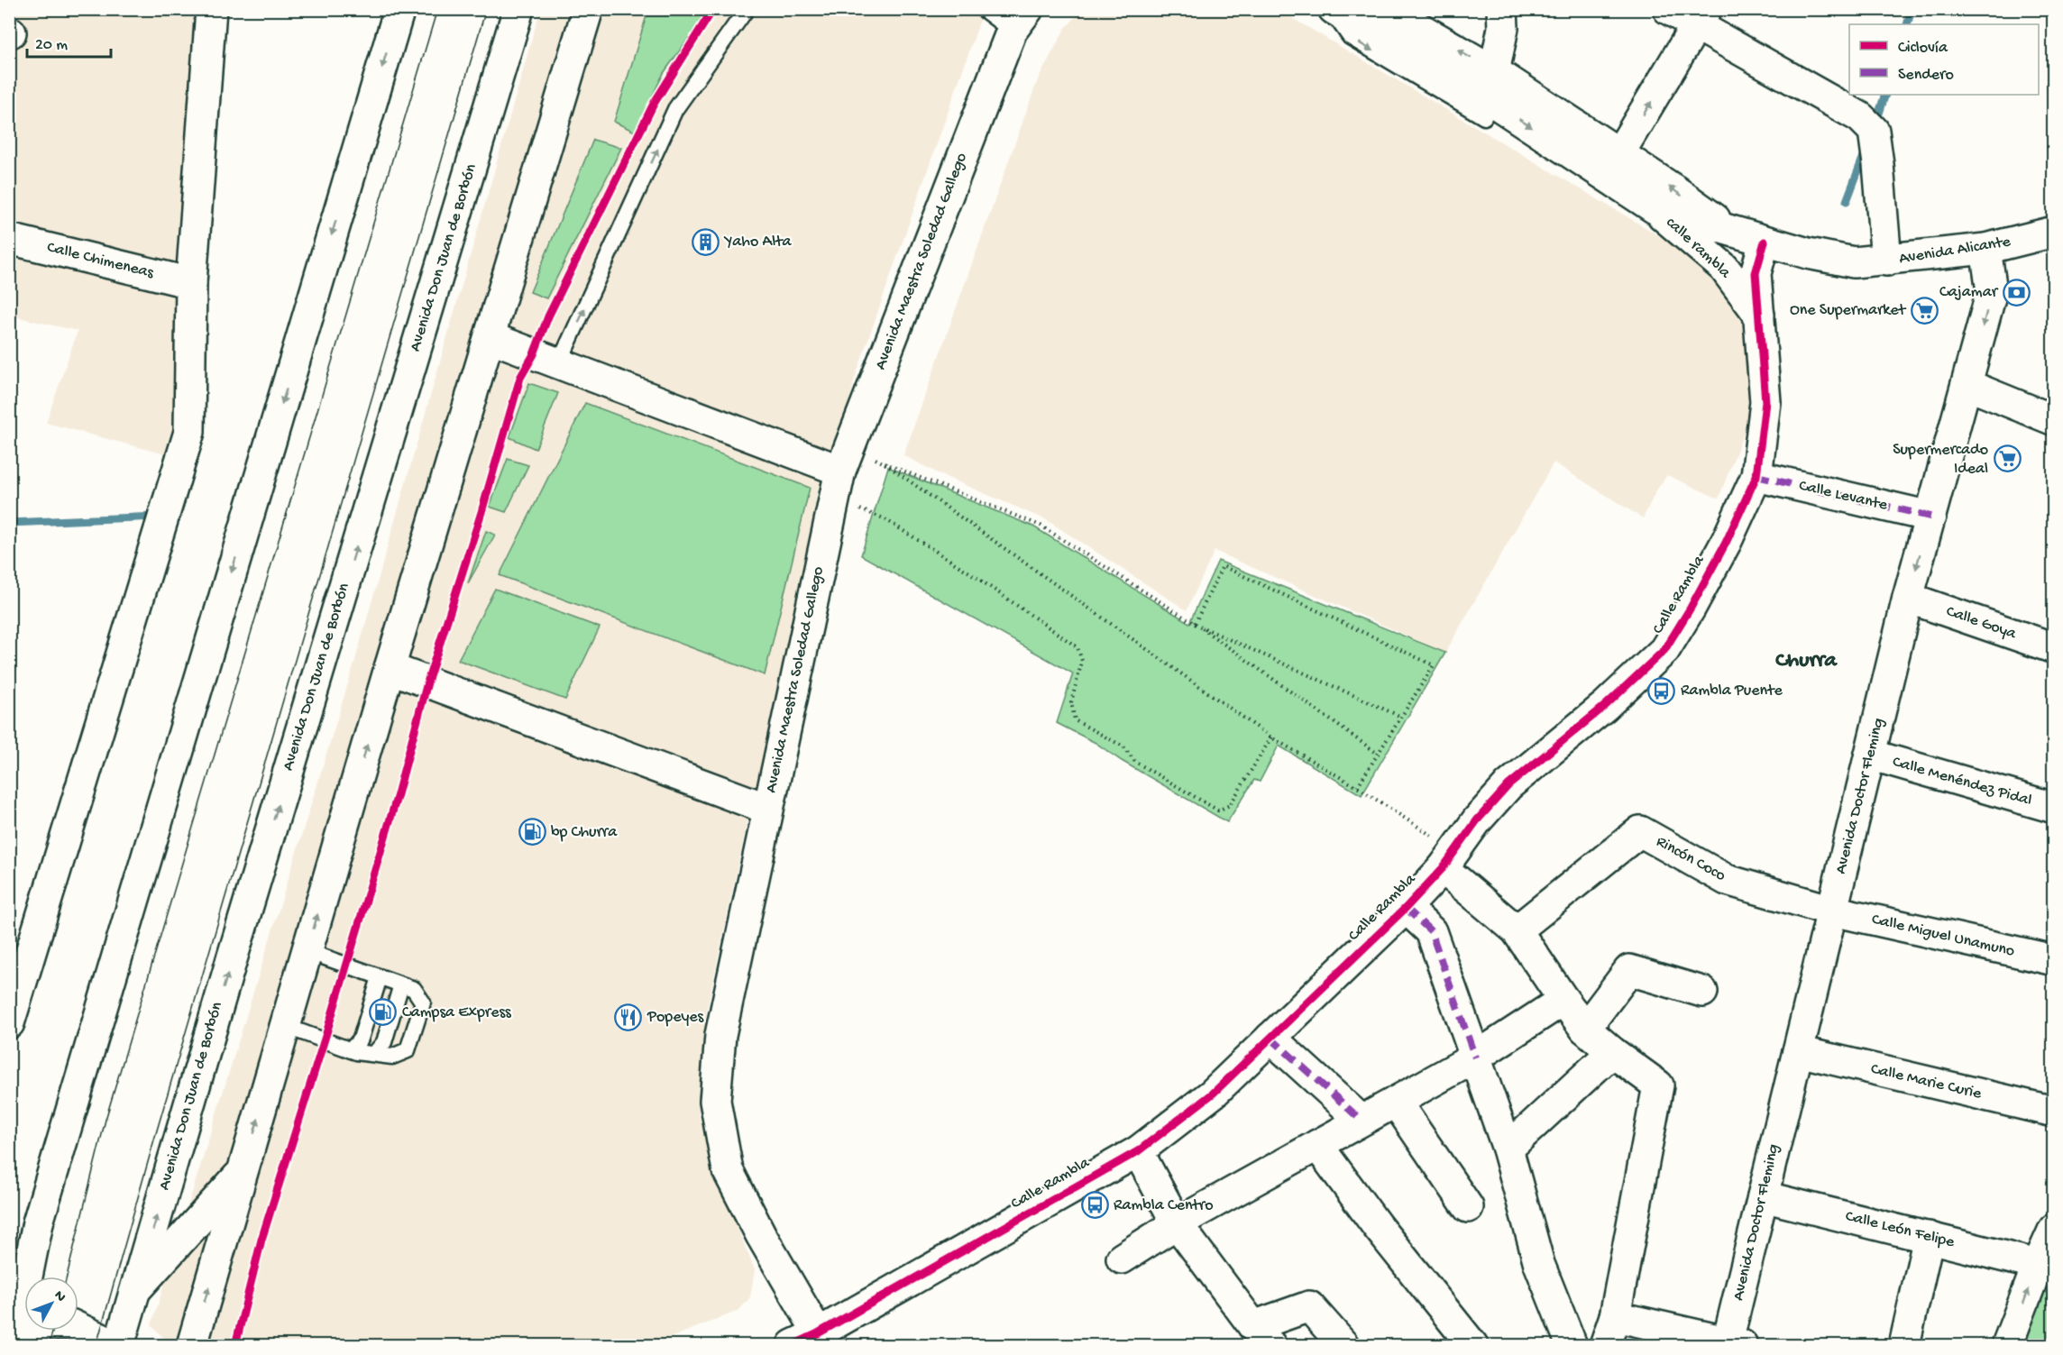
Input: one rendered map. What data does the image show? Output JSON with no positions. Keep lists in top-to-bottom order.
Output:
{
  "streets": {
    "street": [
      "calle rambla",
      "Avenida Alicante",
      "Avenida Don Juan de Borbón",
      "Calle Chimeneas",
      "Avenida Maestra Soledad Gallego",
      "Calle Levante",
      "Calle Rambla",
      "Calle Goya",
      "Calle Menéndez Pidal",
      "Avenida Doctor Fleming",
      "Rincón Coco",
      "Calle Miguel Unamuno",
      "Calle Marie Curie",
      "Calle León Felipe"
    ]
  },
  "crossings": [
    ["calle rambla", "Calle Rambla"],
    ["Avenida Alicante", "Calle Rambla"],
    ["Avenida Alicante", "Avenida Doctor Fleming"],
    ["Avenida Maestra Soledad Gallego", "Calle Rambla"],
    ["Calle Levante", "Calle Rambla"],
    ["Calle Levante", "Avenida Doctor Fleming"],
    ["Calle Goya", "Avenida Doctor Fleming"],
    ["Calle Menéndez Pidal", "Avenida Doctor Fleming"],
    ["Avenida Doctor Fleming", "Rincón Coco"],
    ["Avenida Doctor Fleming", "Calle Miguel Unamuno"],
    ["Avenida Doctor Fleming", "Calle Marie Curie"],
    ["Avenida Doctor Fleming", "Calle León Felipe"],
    ["Rincón Coco", "Calle Miguel Unamuno"]
  ],
  "districts": ["Churra"],
  "places": {
    "building": ["Yaho Alta"],
    "bank": ["Cajamar"],
    "supermarket": ["One Supermarket", "Supermercado Ideal"],
    "bus stop": ["Rambla Puente", "Rambla Centro"],
    "fuel station": ["bp Churra", "Campsa Express"],
    "restaurant": ["Popeyes"]
  },
  "legend": ["Ciclovía", "Sendero"],
  "scale_bar": "20 m",
  "north": "top right"
}
